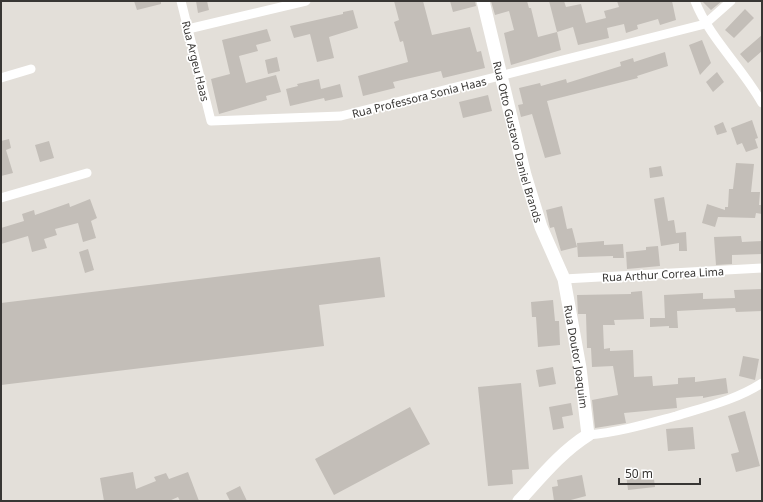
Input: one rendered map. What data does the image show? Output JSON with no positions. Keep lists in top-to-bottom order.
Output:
{
  "streets": {
    "street": [
      "Rua Argeu Haas",
      "Rua Professora Sonia Haas",
      "Rua Otto Gustavo Daniel Brands",
      "Rua Arthur Correa Lima",
      "Rua Doutor Joaquim"
    ]
  },
  "crossings": [
    ["Rua Argeu Haas", "Rua Professora Sonia Haas"],
    ["Rua Professora Sonia Haas", "Rua Otto Gustavo Daniel Brands"],
    ["Rua Otto Gustavo Daniel Brands", "Rua Arthur Correa Lima"],
    ["Rua Otto Gustavo Daniel Brands", "Rua Doutor Joaquim"],
    ["Rua Arthur Correa Lima", "Rua Doutor Joaquim"]
  ],
  "scale_bar": "50 m"
}
